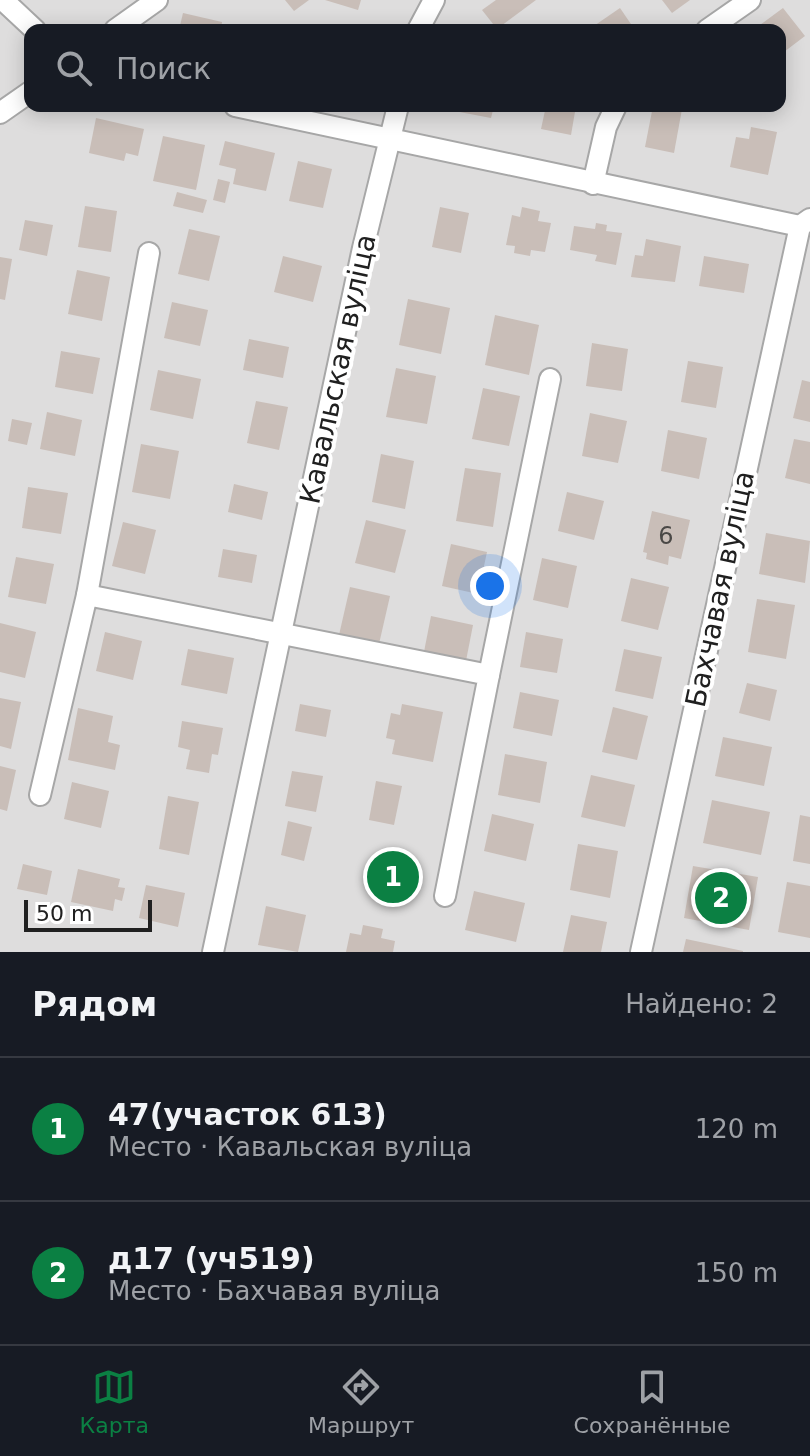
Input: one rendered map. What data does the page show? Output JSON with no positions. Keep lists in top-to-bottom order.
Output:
{
  "streets": {
    "street": ["Кавальская вуліца", "Бахчавая вуліца"]
  },
  "house_numbers": ["6"],
  "scale_bar": "50 m",
  "page": {
    "search": "Поиск",
    "pins": ["1", "2"],
    "scale": "50 m",
    "heading": ["Рядом", "Найдено: 2"],
    "list": [
      {
        "mark": "1",
        "name": "47(участок 613)",
        "note": "Место · Кавальская вуліца",
        "value": "120 m"
      },
      {
        "mark": "2",
        "name": "д17 (уч519)",
        "note": "Место · Бахчавая вуліца",
        "value": "150 m"
      }
    ],
    "nav": ["Карта", "Маршрут", "Сохранённые"]
  }
}
